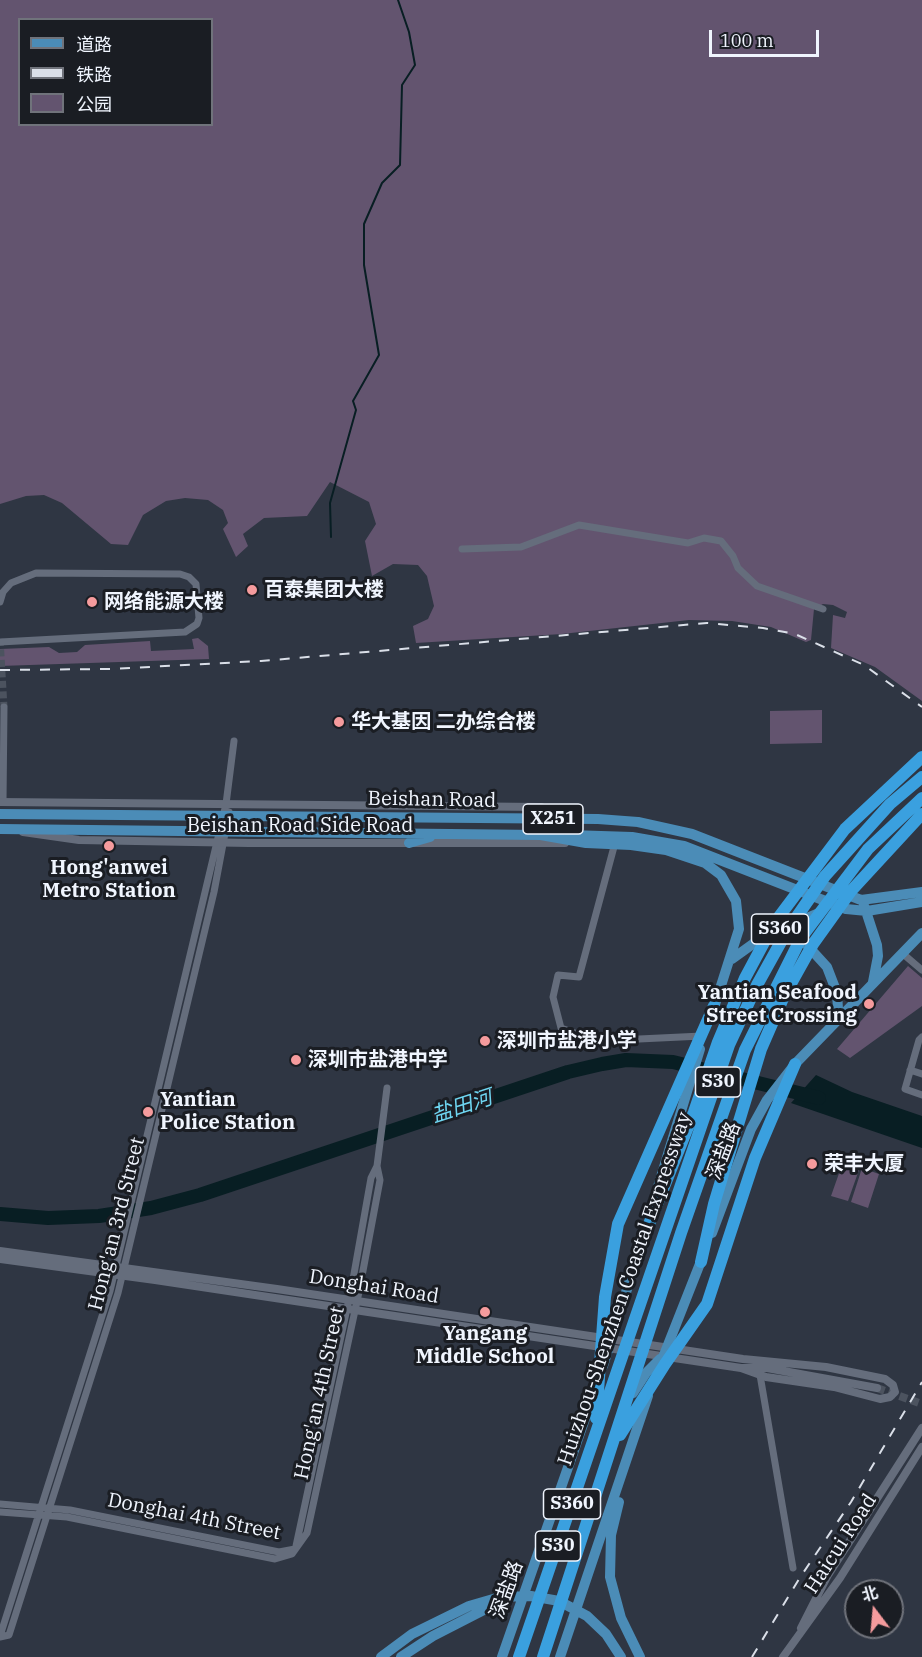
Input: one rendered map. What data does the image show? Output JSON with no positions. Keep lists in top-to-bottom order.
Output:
{
  "streets": {
    "highway": ["S30", "Huizhou-Shenzhen Coastal Expressway"],
    "main road": [
      "Beishan Road",
      "X251",
      "S360",
      "深盐路"
    ],
    "street": [
      "Beishan Road Side Road",
      "Hong'an 3rd Street",
      "Donghai Road",
      "Hong'an 4th Street",
      "Donghai 4th Street",
      "Haicui Road"
    ]
  },
  "crossings": [
    ["Beishan Road", "Beishan Road Side Road"],
    ["Beishan Road", "S360"],
    ["Beishan Road", "Hong'an 3rd Street"],
    ["Beishan Road Side Road", "Hong'an 3rd Street"],
    ["S360", "深盐路"],
    ["S360", "Donghai Road"],
    ["S360", "Huizhou-Shenzhen Coastal Expressway"],
    ["深盐路", "Donghai Road"],
    ["Hong'an 3rd Street", "Donghai Road"],
    ["Hong'an 3rd Street", "Donghai 4th Street"],
    ["Donghai Road", "Hong'an 4th Street"],
    ["Hong'an 4th Street", "Donghai 4th Street"]
  ],
  "water": ["盐田河"],
  "places": [
    "百泰集团大楼",
    "网络能源大楼",
    "华大基因 二办综合楼",
    "Hong'anwei Metro Station",
    "Yantian Seafood Street Crossing",
    "深圳市盐港小学",
    "深圳市盐港中学",
    "Yantian Police Station",
    "荣丰大厦",
    "Yangang Middle School"
  ],
  "legend": ["道路", "铁路", "公园"],
  "scale_bar": "100 m",
  "north": "top"
}
